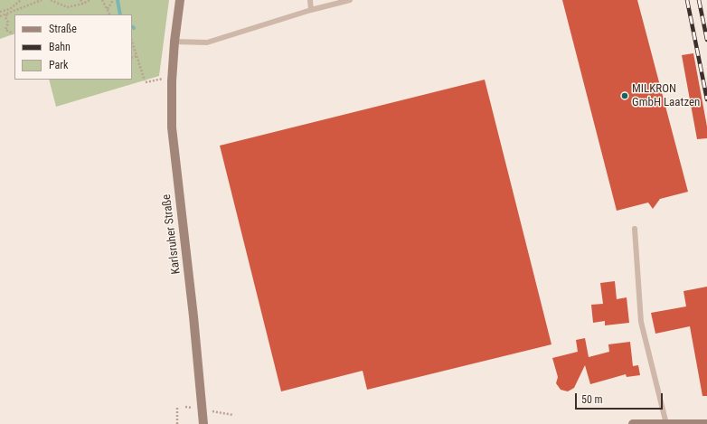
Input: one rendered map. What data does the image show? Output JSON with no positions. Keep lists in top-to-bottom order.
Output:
{
  "streets": {
    "main road": ["Karlsruher Straße"]
  },
  "places": ["MILKRON GmbH Laatzen"],
  "legend": ["Straße", "Bahn", "Park"],
  "scale_bar": "50 m"
}
